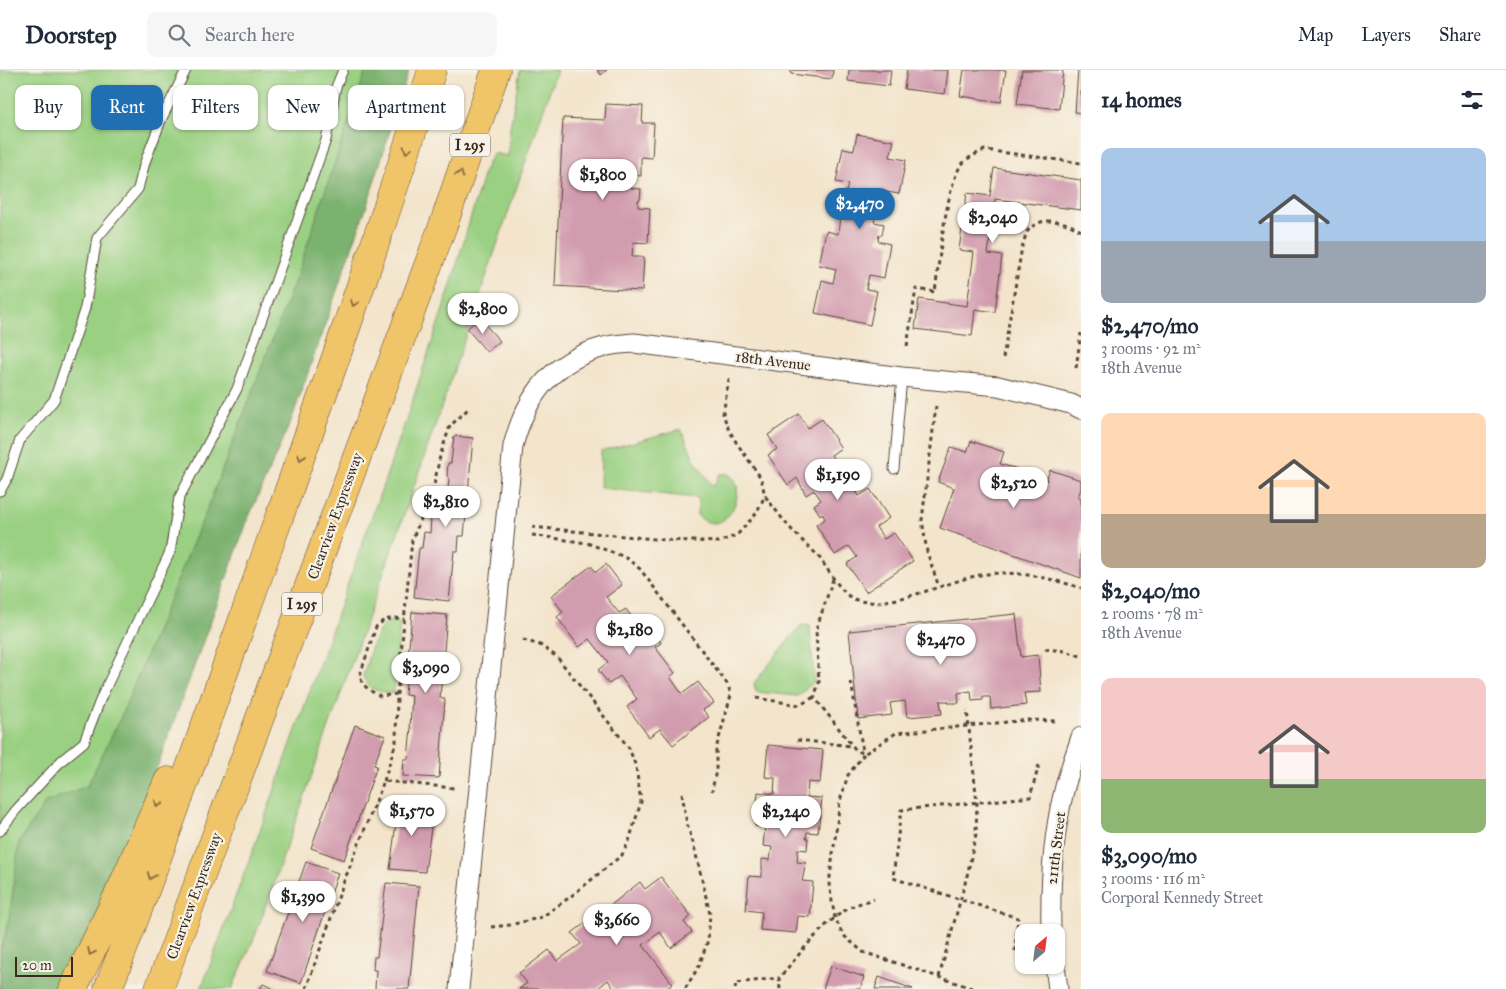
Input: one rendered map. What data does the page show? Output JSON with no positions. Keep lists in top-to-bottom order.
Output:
{
  "streets": {
    "highway": ["I 295", "Clearview Expressway"],
    "street": ["18th Avenue", "211th Street"]
  },
  "scale_bar": "20 m",
  "north": "top right",
  "page": {
    "header": "Doorstep",
    "search": "Search here",
    "nav": ["Map", "Layers", "Share"],
    "heading": "14 homes",
    "chip": [
      "Buy",
      "Rent",
      "Filters",
      "New",
      "Apartment"
    ],
    "list": [
      {
        "name": "$2,470/mo",
        "note": "3 rooms · 92 m² · 18th Avenue"
      },
      {
        "name": "$2,040/mo",
        "note": "2 rooms · 78 m² · 18th Avenue"
      },
      {
        "name": "$3,090/mo",
        "note": "3 rooms · 116 m² · Corporal Kennedy Street"
      }
    ],
    "price": [
      "$1,800",
      "$2,470",
      "$2,040",
      "$2,800",
      "$1,190",
      "$2,520",
      "$2,810",
      "$2,180",
      "$2,470",
      "$3,090",
      "$1,570",
      "$2,240",
      "$1,390",
      "$3,660"
    ],
    "scale": "20 m"
  }
}
